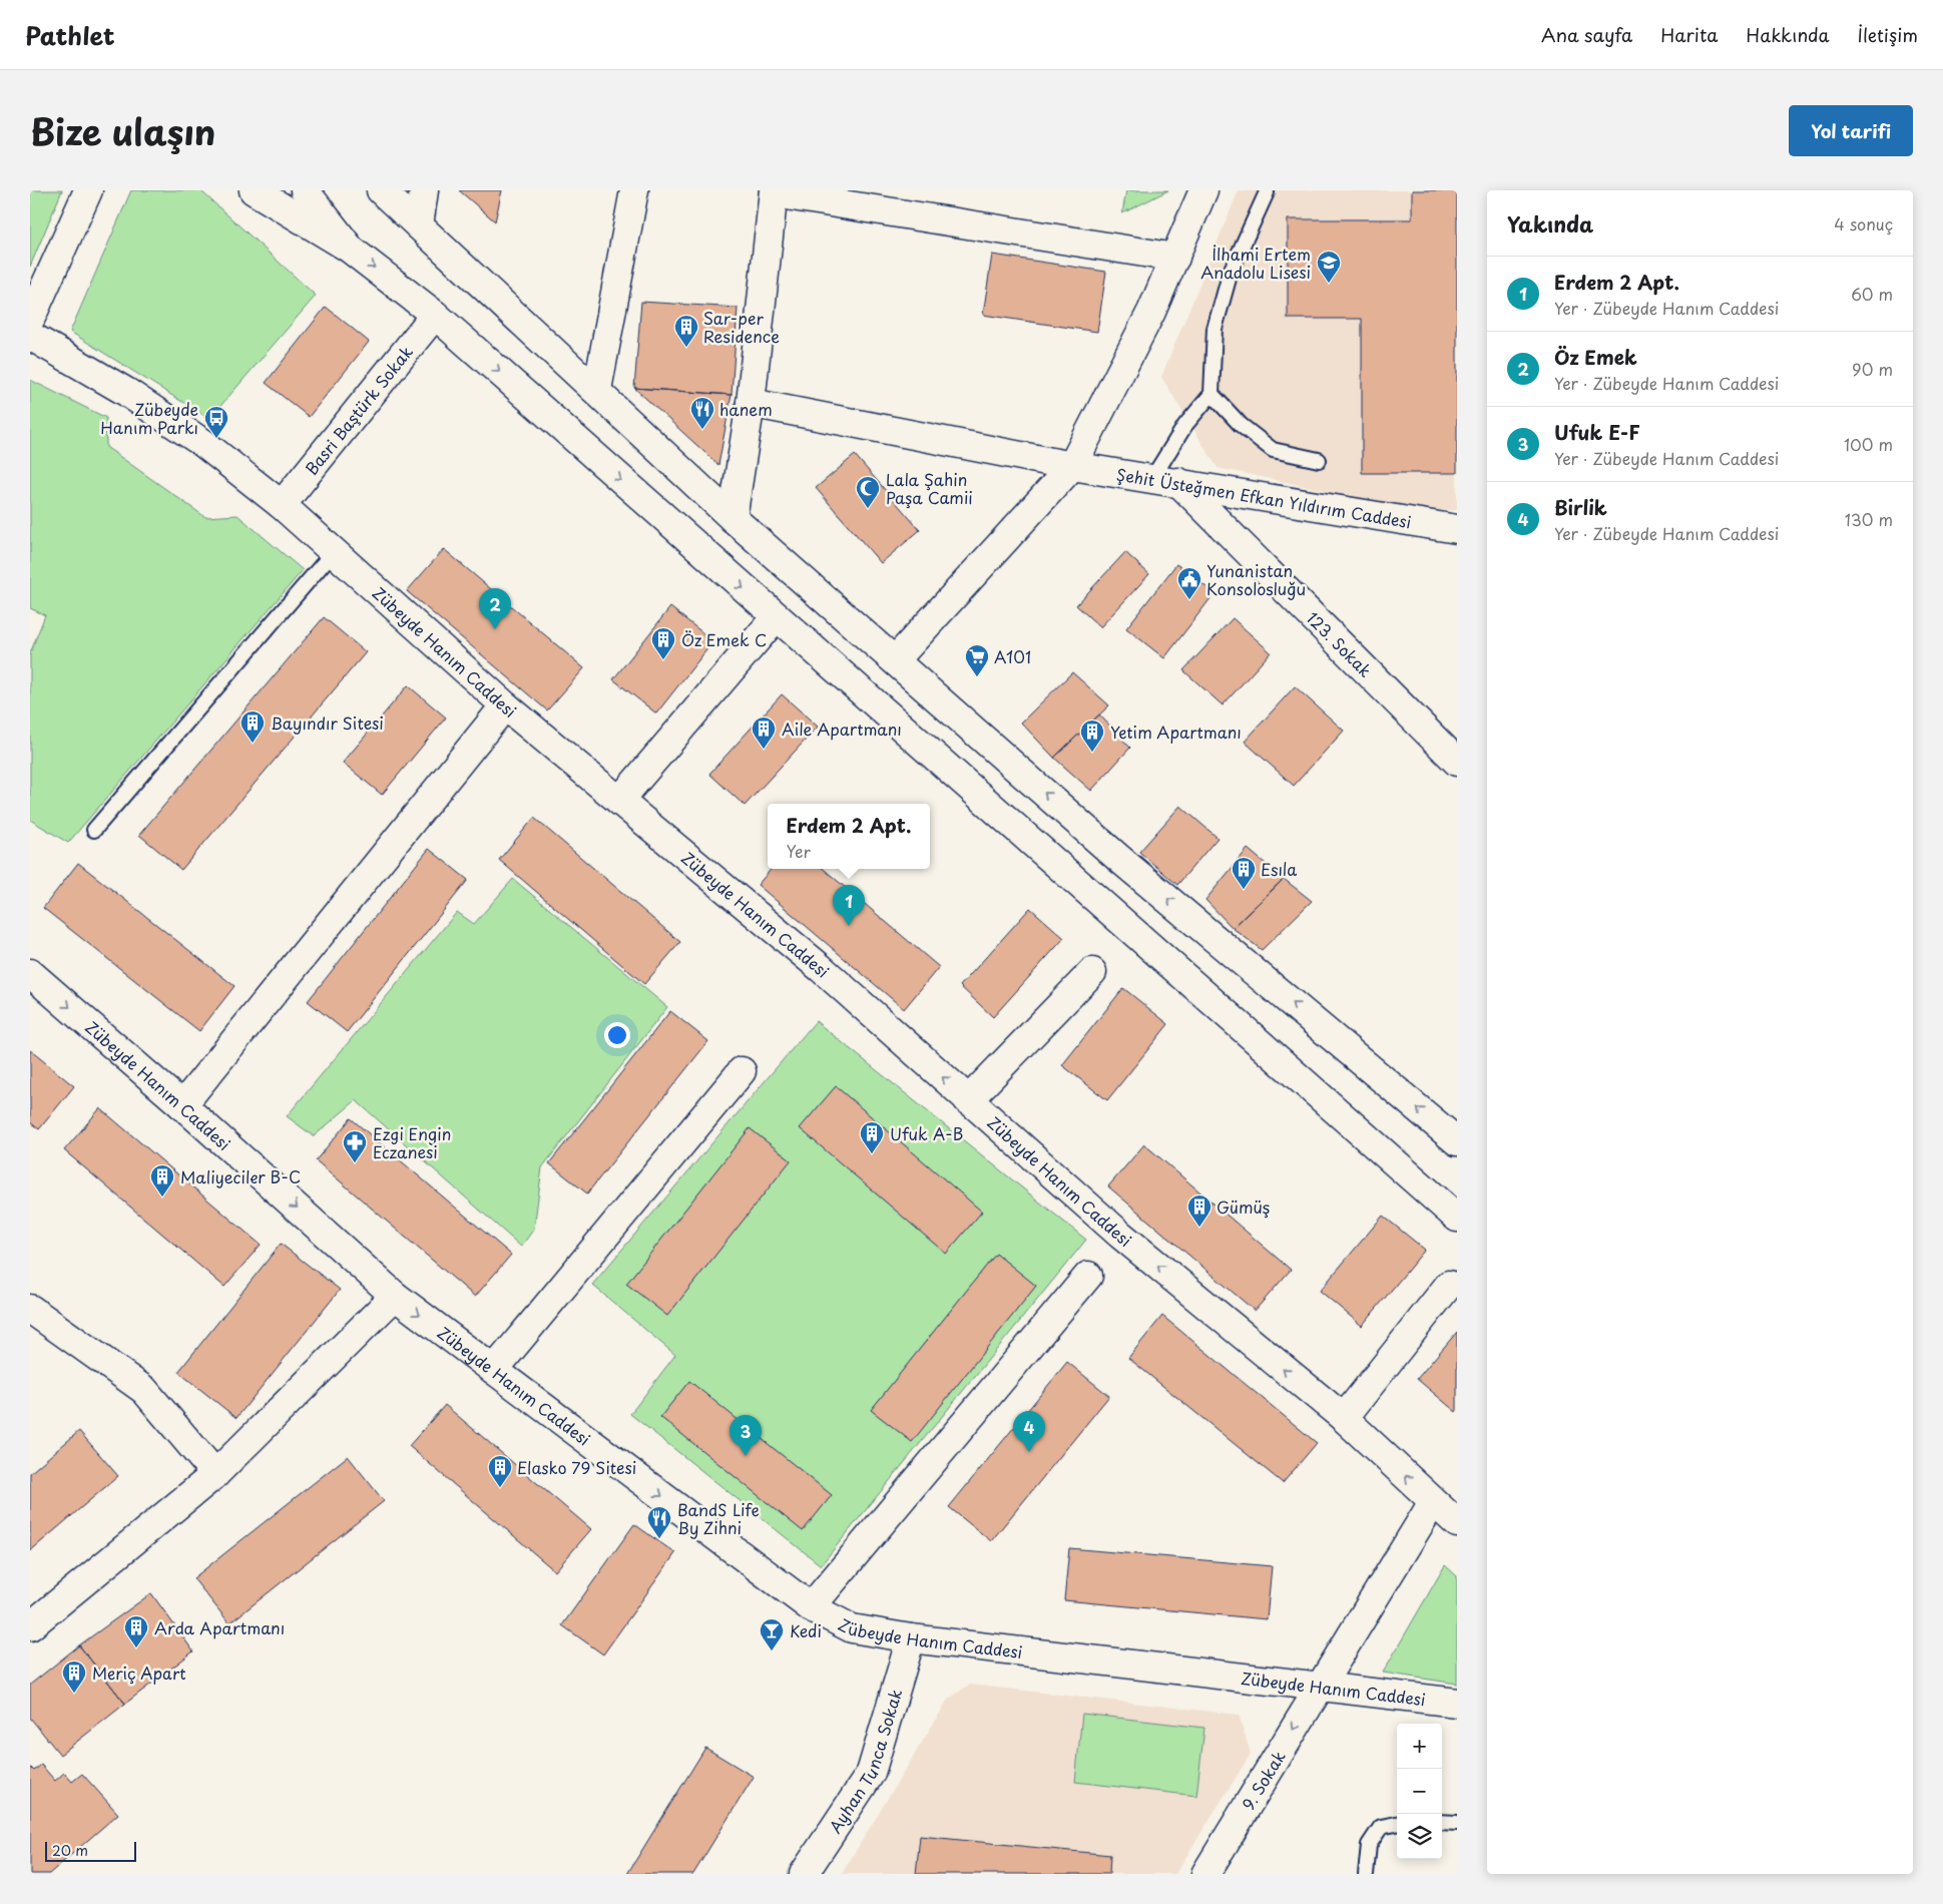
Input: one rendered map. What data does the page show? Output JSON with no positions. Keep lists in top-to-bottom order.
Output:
{
  "streets": {
    "street": [
      "Basri Baştürk Sokak",
      "Şehit Üsteğmen Efkan Yıldırım Caddesi",
      "123. Sokak",
      "Zübeyde Hanım Caddesi",
      "Ayhan Tunca Sokak",
      "9. Sokak"
    ]
  },
  "crossings": [
    ["Basri Baştürk Sokak", "Zübeyde Hanım Caddesi"],
    ["Şehit Üsteğmen Efkan Yıldırım Caddesi", "123. Sokak"],
    ["Zübeyde Hanım Caddesi", "Ayhan Tunca Sokak"],
    ["Zübeyde Hanım Caddesi", "9. Sokak"]
  ],
  "one_way": ["9. Sokak"],
  "places": {
    "school or university": ["İlhami Ertem Anadolu Lisesi"],
    "building": [
      "Sar-per Residence",
      "Öz Emek C",
      "Bayındır Sitesi",
      "Aile Apartmanı",
      "Yetim Apartmanı",
      "Esıla",
      "Ufuk A-B",
      "Maliyeciler B-C",
      "Gümüş",
      "Elasko 79 Sitesi",
      "Arda Apartmanı",
      "Meriç Apart"
    ],
    "restaurant": ["hanem", "BandS Life By Zihni"],
    "bus stop": ["Zübeyde Hanım Parkı"],
    "mosque": ["Lala Şahin Paşa Camii"],
    "public building": ["Yunanistan Konsolosluğu"],
    "supermarket": ["A101"],
    "pharmacy": ["Ezgi Engin Eczanesi"],
    "bar": ["Kedi"]
  },
  "scale_bar": "20 m",
  "page": {
    "header": "Pathlet",
    "nav": [
      "Ana sayfa",
      "Harita",
      "Hakkında",
      "İletişim"
    ],
    "title": "Bize ulaşın",
    "buttons": "Yol tarifi",
    "heading": ["Yakında", "4 sonuç"],
    "list": [
      {
        "mark": "1",
        "name": "Erdem 2 Apt.",
        "note": "Yer · Zübeyde Hanım Caddesi",
        "value": "60 m"
      },
      {
        "mark": "2",
        "name": "Öz Emek",
        "note": "Yer · Zübeyde Hanım Caddesi",
        "value": "90 m"
      },
      {
        "mark": "3",
        "name": "Ufuk E-F",
        "note": "Yer · Zübeyde Hanım Caddesi",
        "value": "100 m"
      },
      {
        "mark": "4",
        "name": "Birlik",
        "note": "Yer · Zübeyde Hanım Caddesi",
        "value": "130 m"
      }
    ],
    "pins": [
      "2",
      "1",
      "4",
      "3"
    ],
    "popup": ["Erdem 2 Apt.", "Yer"],
    "map_buttons": ["+", "−"],
    "scale": "20 m"
  }
}
